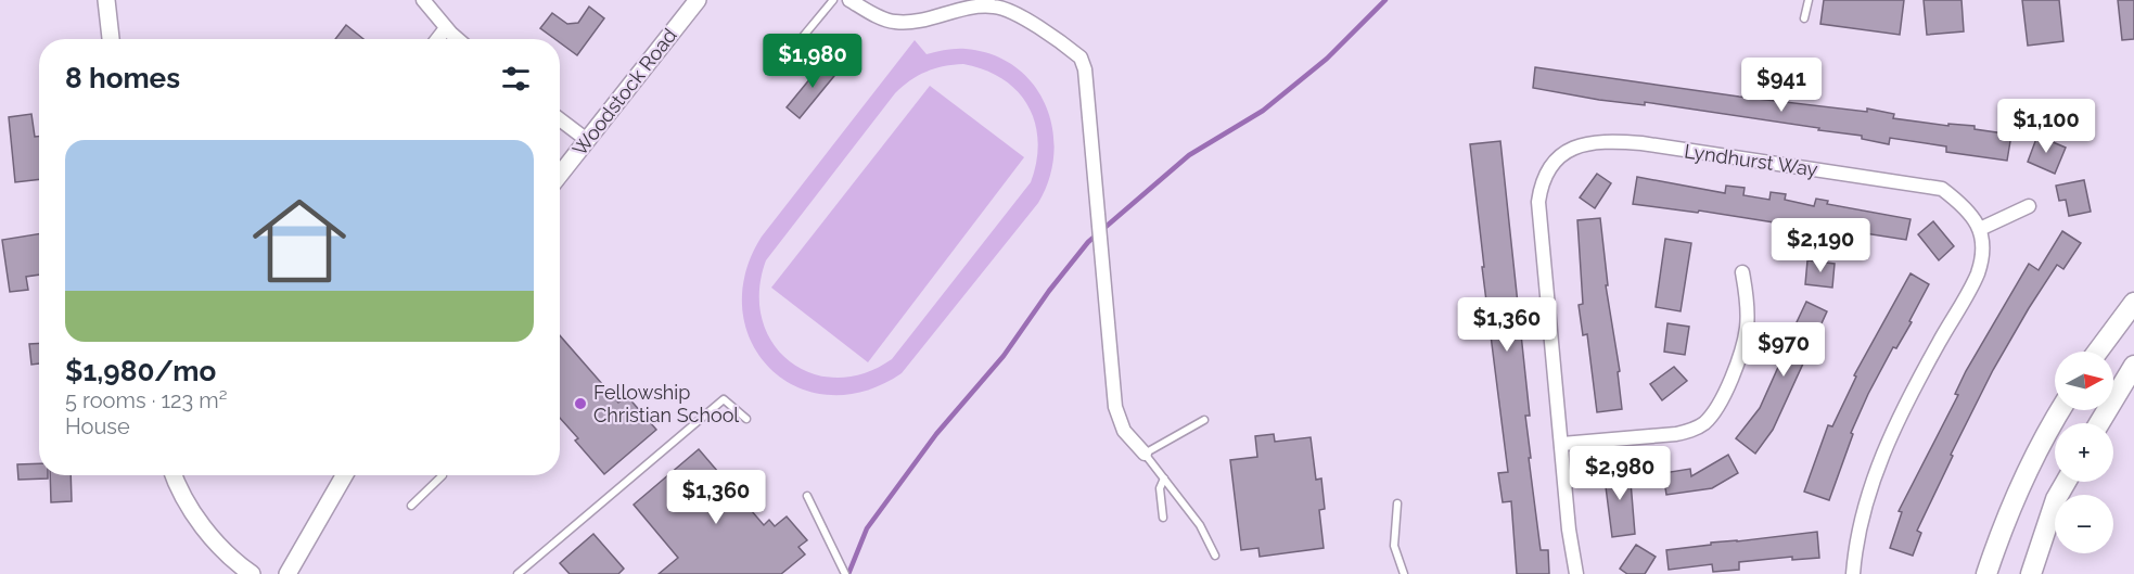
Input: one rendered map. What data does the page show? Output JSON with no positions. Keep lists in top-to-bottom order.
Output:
{
  "streets": {
    "street": ["Woodstock Road", "Lyndhurst Way"]
  },
  "places": ["Fellowship Christian School"],
  "north": "right",
  "page": {
    "price": [
      "$1,980",
      "$941",
      "$1,100",
      "$2,190",
      "$1,360",
      "$970",
      "$2,980",
      "$1,360"
    ],
    "heading": "8 homes",
    "list": [
      {
        "name": "$1,980/mo",
        "note": "5 rooms · 123 m² · House"
      }
    ],
    "map_buttons": ["+", "−"]
  }
}
